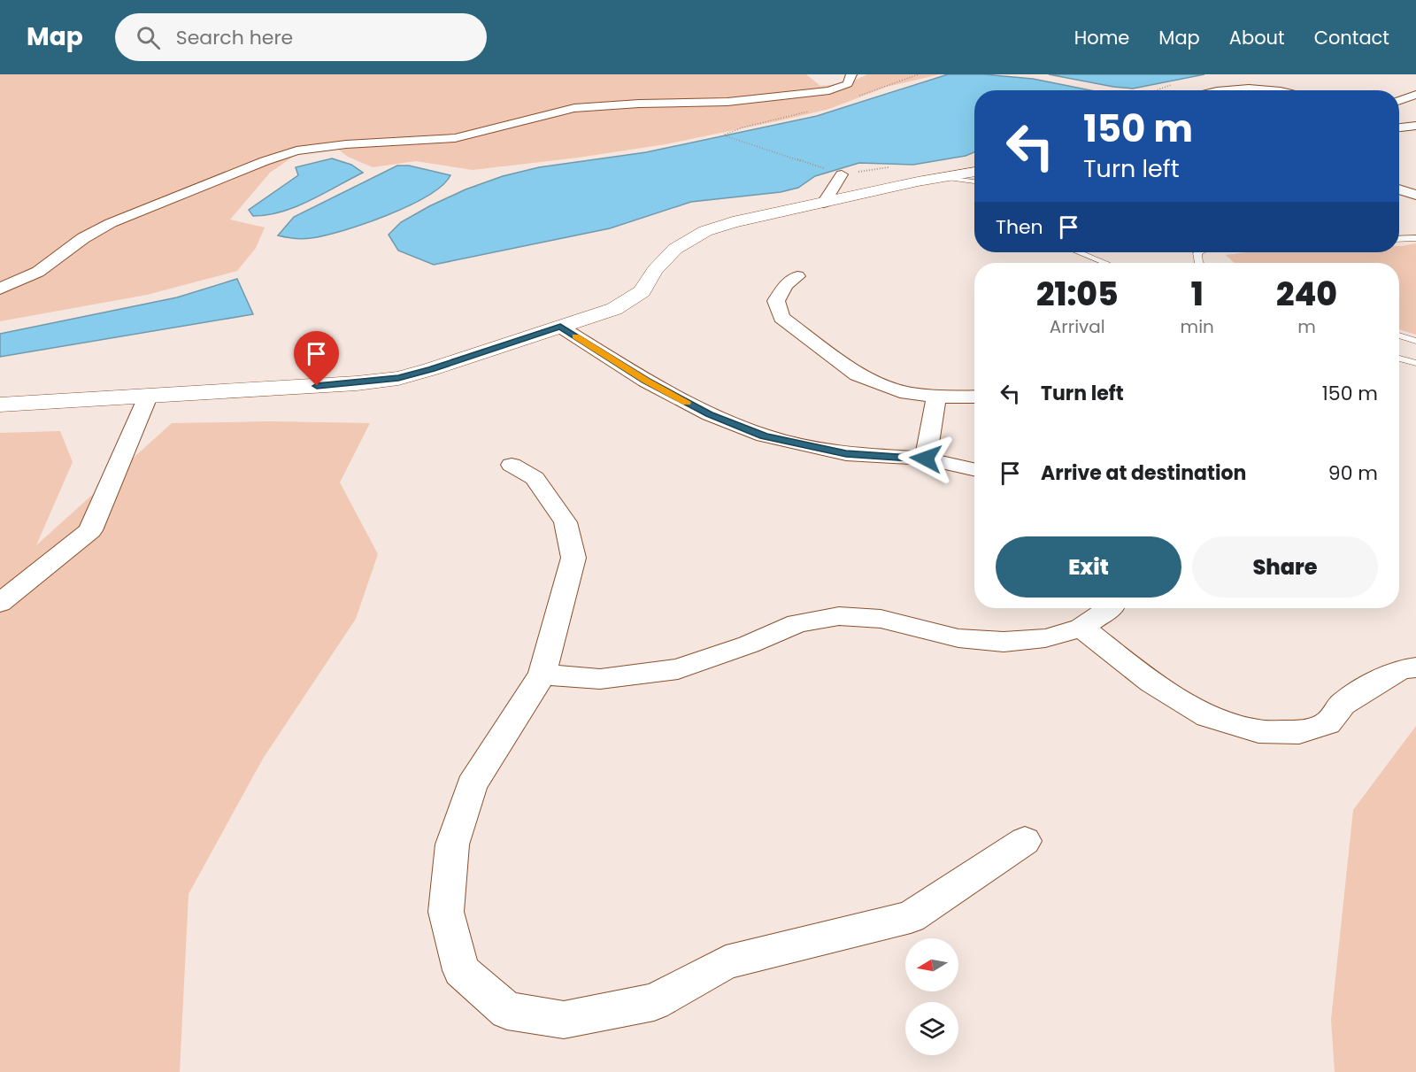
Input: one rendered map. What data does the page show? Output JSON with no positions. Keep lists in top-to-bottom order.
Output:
{
  "north": "left",
  "page": {
    "header": "Map",
    "search": "Search here",
    "nav": [
      "Home",
      "Map",
      "About",
      "Contact"
    ],
    "turn": ["150 m", "Turn left"],
    "then": "Then",
    "eta": [
      "21:05",
      "Arrival",
      "1",
      "min",
      "240",
      "m"
    ],
    "list": [
      {
        "name": "Turn left",
        "value": "150 m"
      },
      {
        "name": "Arrive at destination",
        "value": "90 m"
      }
    ],
    "buttons": ["Exit", "Share"]
  }
}
